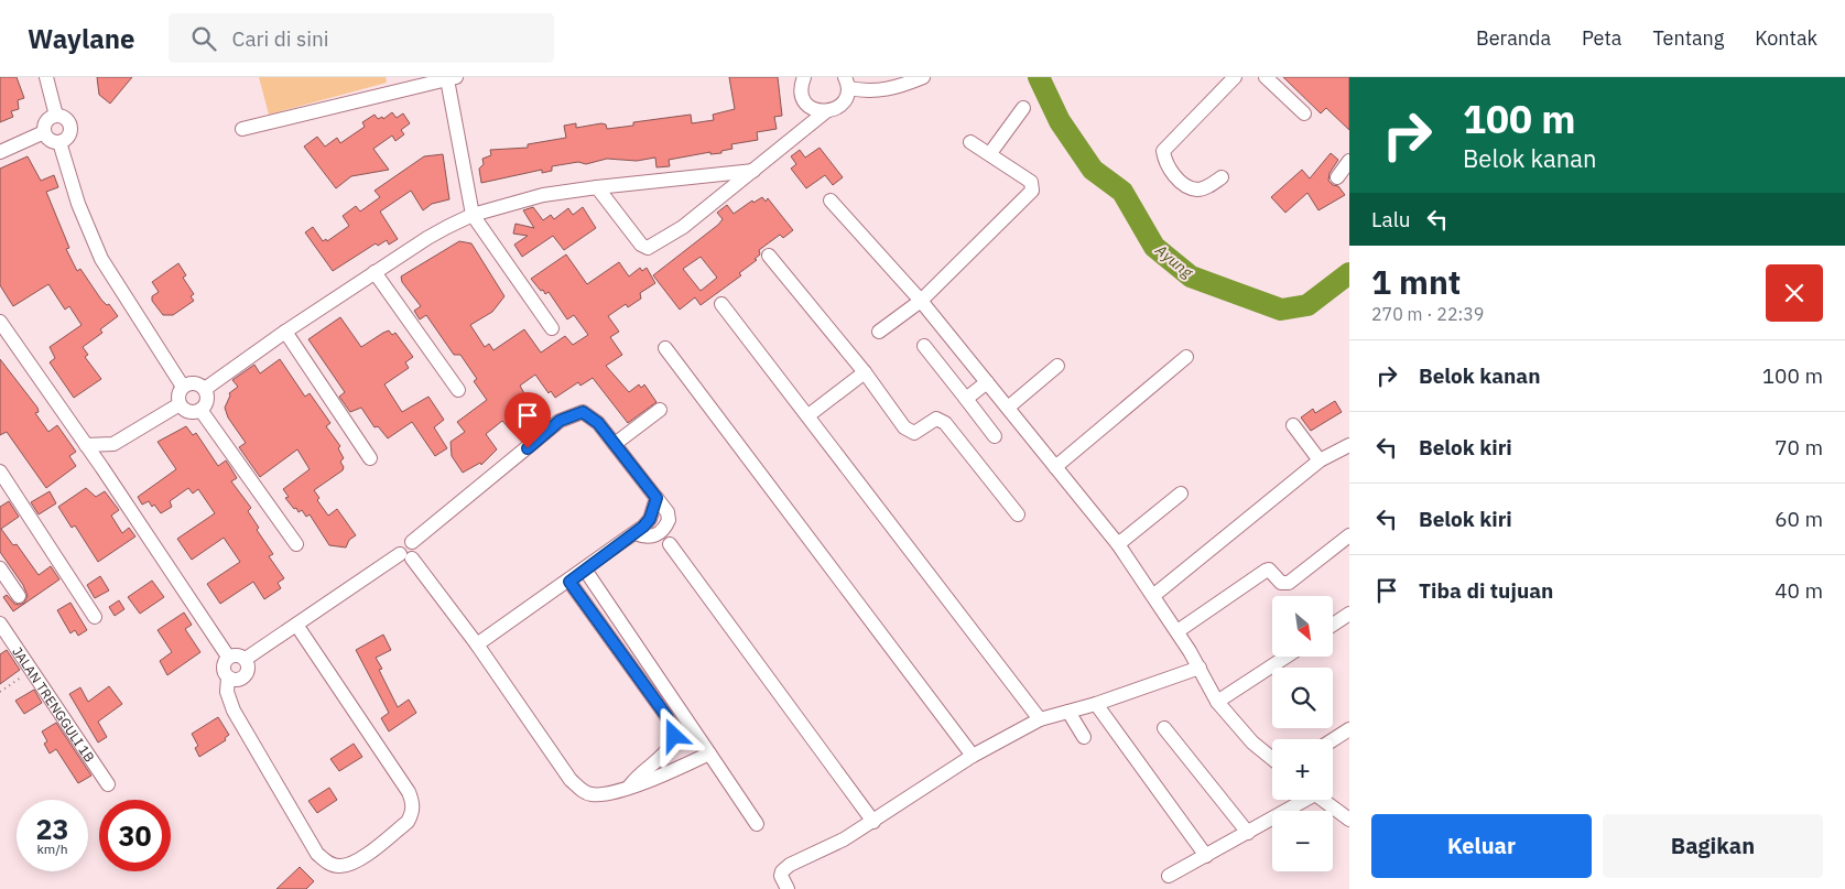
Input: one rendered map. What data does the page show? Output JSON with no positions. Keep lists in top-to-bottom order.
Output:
{
  "streets": {
    "street": ["JALAN TRENGGULI 1B"]
  },
  "water": ["Ayung"],
  "north": "bottom right",
  "page": {
    "header": "Waylane",
    "search": "Cari di sini",
    "nav": [
      "Beranda",
      "Peta",
      "Tentang",
      "Kontak"
    ],
    "turn": ["100 m", "Belok kanan"],
    "then": "Lalu",
    "heading": ["1 mnt", "270 m · 22:39"],
    "list": [
      {
        "name": "Belok kanan",
        "value": "100 m"
      },
      {
        "name": "Belok kiri",
        "value": "70 m"
      },
      {
        "name": "Belok kiri",
        "value": "60 m"
      },
      {
        "name": "Tiba di tujuan",
        "value": "40 m"
      }
    ],
    "map_buttons": ["+", "−"],
    "speed": "23 km/h",
    "limit": "30",
    "buttons": ["Keluar", "Bagikan"]
  }
}
